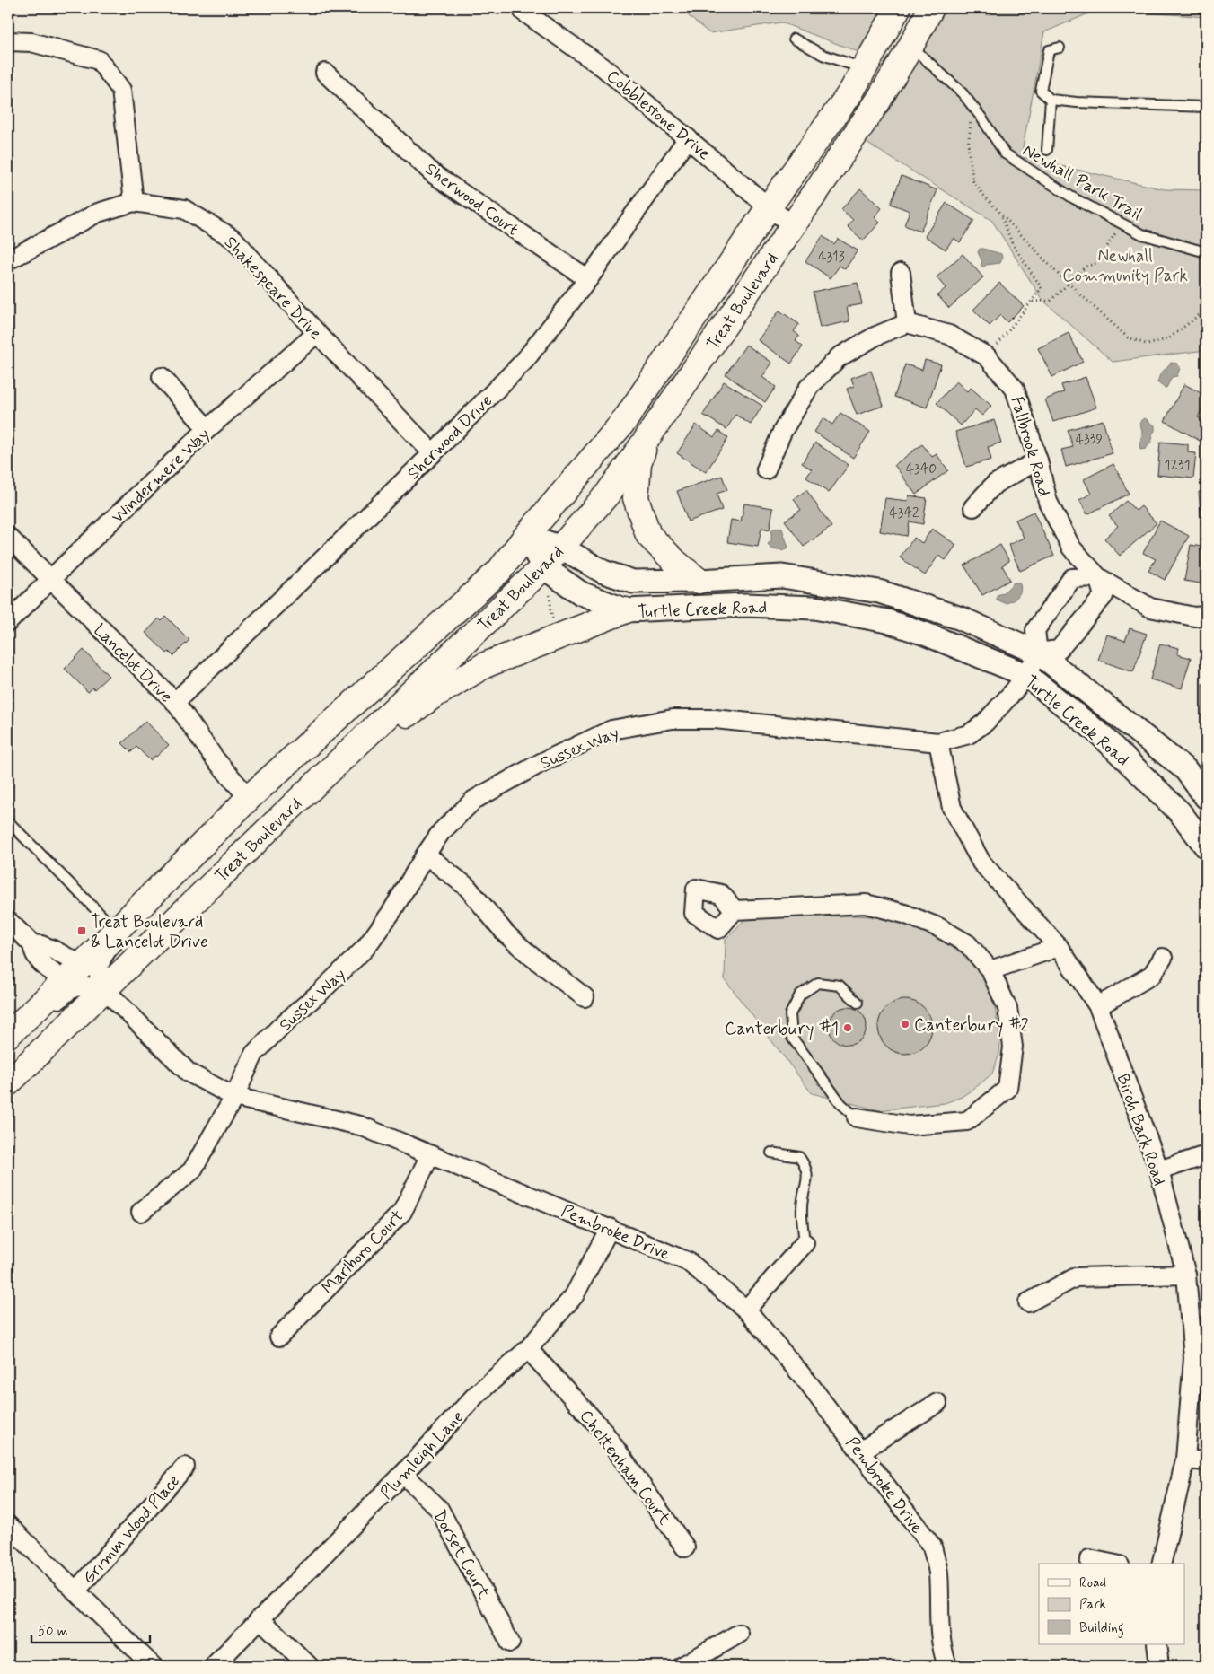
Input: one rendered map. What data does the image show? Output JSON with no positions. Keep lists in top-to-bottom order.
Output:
{
  "streets": {
    "main road": ["Treat Boulevard"],
    "street": [
      "Cobblestone Drive",
      "Sherwood Court",
      "Shakespeare Drive",
      "Sherwood Drive",
      "Fallbrook Road",
      "Windermere Way",
      "Turtle Creek Road",
      "Lancelot Drive",
      "Sussex Way",
      "Birch Bark Road",
      "Pembroke Drive",
      "Marlboro Court",
      "Plumleigh Lane",
      "Cheltenham Court",
      "Grimm Wood Place",
      "Dorset Court"
    ],
    "lane": ["Newhall Park Trail"]
  },
  "crossings": [
    ["Cobblestone Drive", "Treat Boulevard"],
    ["Cobblestone Drive", "Sherwood Drive"],
    ["Newhall Park Trail", "Treat Boulevard"],
    ["Sherwood Court", "Sherwood Drive"],
    ["Shakespeare Drive", "Sherwood Drive"],
    ["Shakespeare Drive", "Windermere Way"],
    ["Treat Boulevard", "Turtle Creek Road"],
    ["Treat Boulevard", "Lancelot Drive"],
    ["Treat Boulevard", "Pembroke Drive"],
    ["Sherwood Drive", "Lancelot Drive"],
    ["Windermere Way", "Lancelot Drive"],
    ["Turtle Creek Road", "Sussex Way"],
    ["Sussex Way", "Birch Bark Road"],
    ["Sussex Way", "Pembroke Drive"],
    ["Pembroke Drive", "Marlboro Court"],
    ["Pembroke Drive", "Plumleigh Lane"],
    ["Plumleigh Lane", "Cheltenham Court"],
    ["Plumleigh Lane", "Dorset Court"]
  ],
  "parks": ["Newhall Community Park"],
  "places": {
    "transit": ["Treat Boulevard & Lancelot Drive"],
    "other": ["Canterbury #2", "Canterbury #1"]
  },
  "house_numbers": [
    "4313",
    "4339",
    "1231",
    "4340",
    "4342"
  ],
  "legend": ["Road", "Park", "Building"],
  "scale_bar": "50 m"
}
